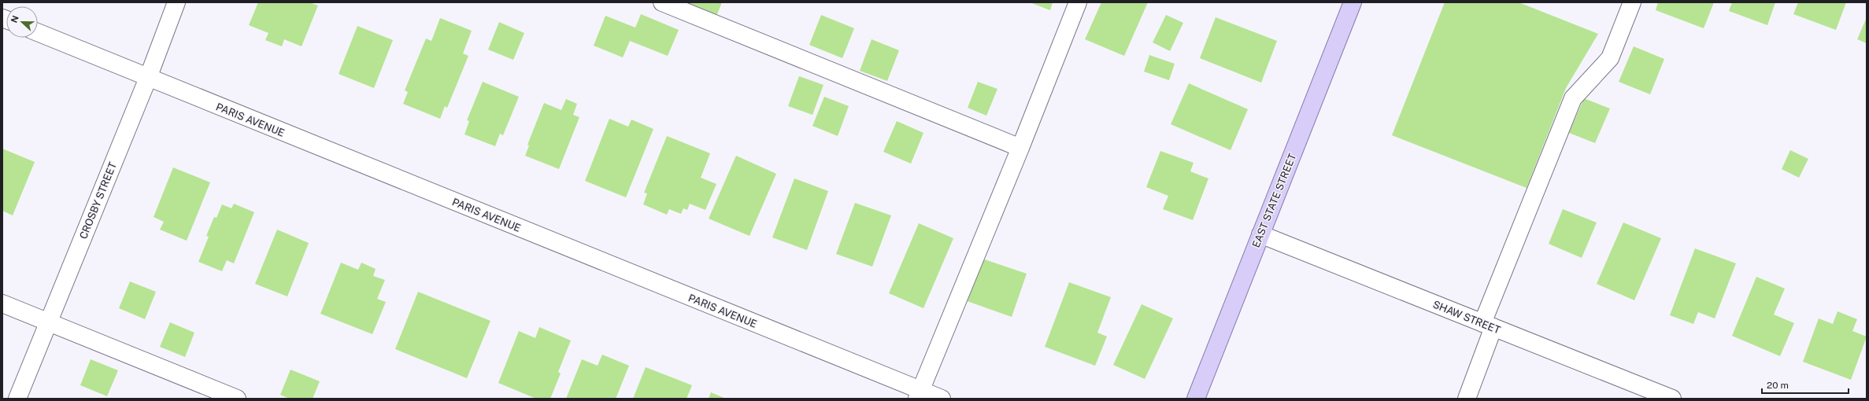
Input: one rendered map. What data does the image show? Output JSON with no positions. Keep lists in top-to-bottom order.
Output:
{
  "streets": {
    "main road": ["EAST STATE STREET"],
    "street": ["PARIS AVENUE", "CROSBY STREET", "SHAW STREET"]
  },
  "crossings": [
    ["PARIS AVENUE", "CROSBY STREET"],
    ["EAST STATE STREET", "SHAW STREET"]
  ],
  "scale_bar": "20 m",
  "north": "left"
}
